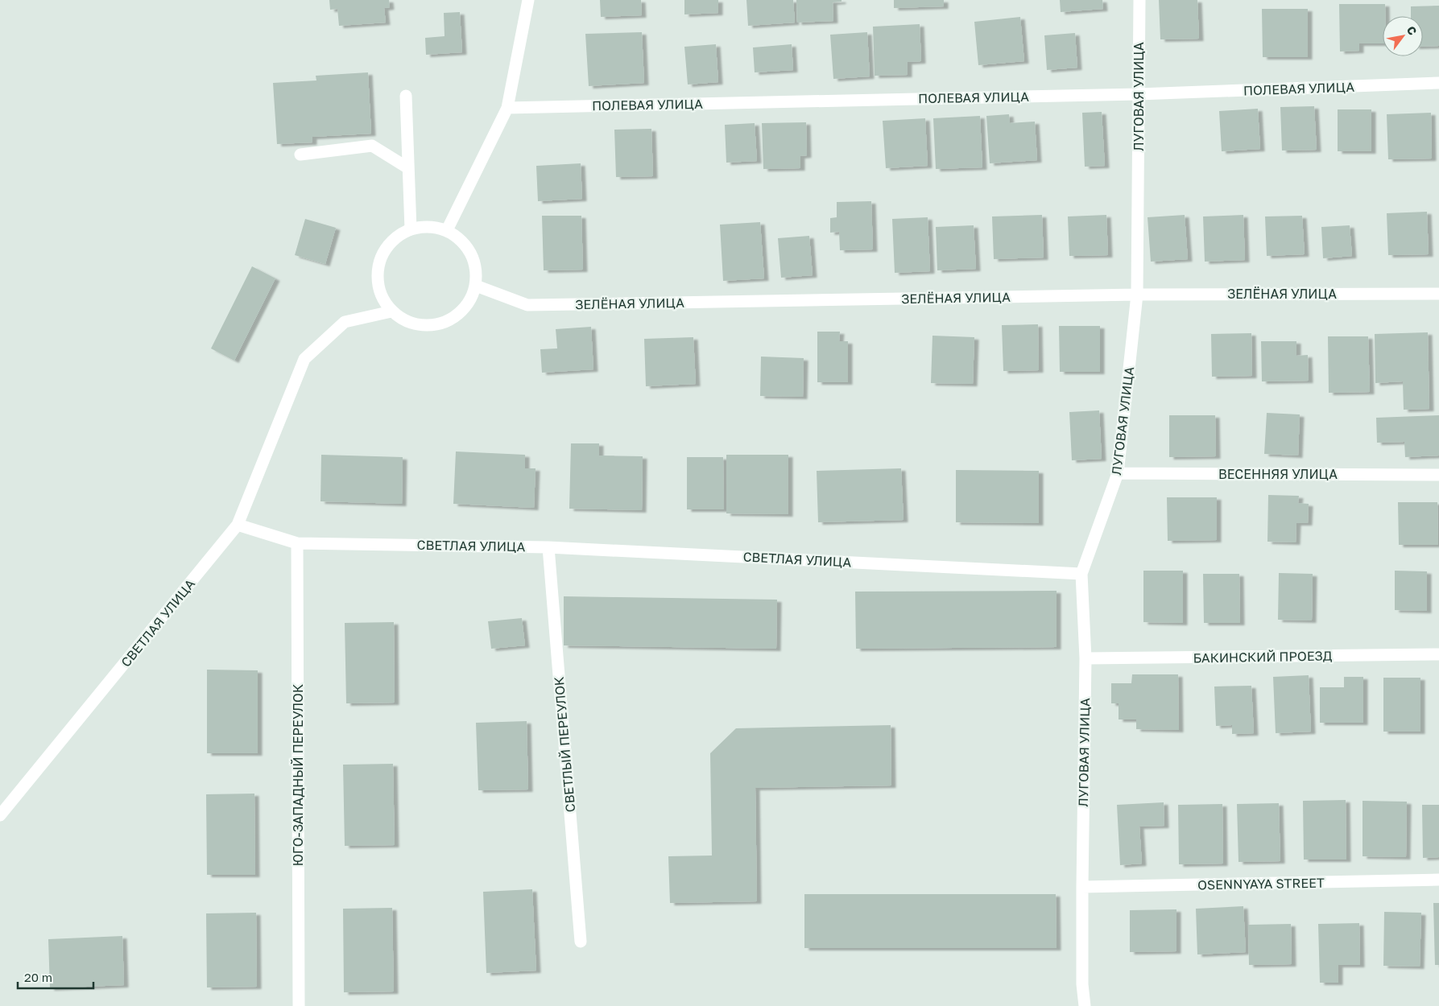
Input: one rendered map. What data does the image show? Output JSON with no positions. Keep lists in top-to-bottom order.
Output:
{
  "streets": {
    "street": [
      "ПОЛЕВАЯ УЛИЦА",
      "ЛУГОВАЯ УЛИЦА",
      "ЗЕЛЁНАЯ УЛИЦА",
      "ВЕСЕННЯЯ УЛИЦА",
      "СВЕТЛАЯ УЛИЦА",
      "БАКИНСКИЙ ПРОЕЗД",
      "СВЕТЛЫЙ ПЕРЕУЛОК",
      "ЮГО-ЗАПАДНЫЙ ПЕРЕУЛОК",
      "OSENNYAYA STREET"
    ]
  },
  "crossings": [
    ["ПОЛЕВАЯ УЛИЦА", "ЛУГОВАЯ УЛИЦА"],
    ["ЛУГОВАЯ УЛИЦА", "ЗЕЛЁНАЯ УЛИЦА"],
    ["ЛУГОВАЯ УЛИЦА", "ВЕСЕННЯЯ УЛИЦА"],
    ["ЛУГОВАЯ УЛИЦА", "СВЕТЛАЯ УЛИЦА"],
    ["ЛУГОВАЯ УЛИЦА", "БАКИНСКИЙ ПРОЕЗД"],
    ["ЛУГОВАЯ УЛИЦА", "OSENNYAYA STREET"],
    ["СВЕТЛАЯ УЛИЦА", "СВЕТЛЫЙ ПЕРЕУЛОК"],
    ["СВЕТЛАЯ УЛИЦА", "ЮГО-ЗАПАДНЫЙ ПЕРЕУЛОК"]
  ],
  "scale_bar": "20 m",
  "north": "top right"
}
